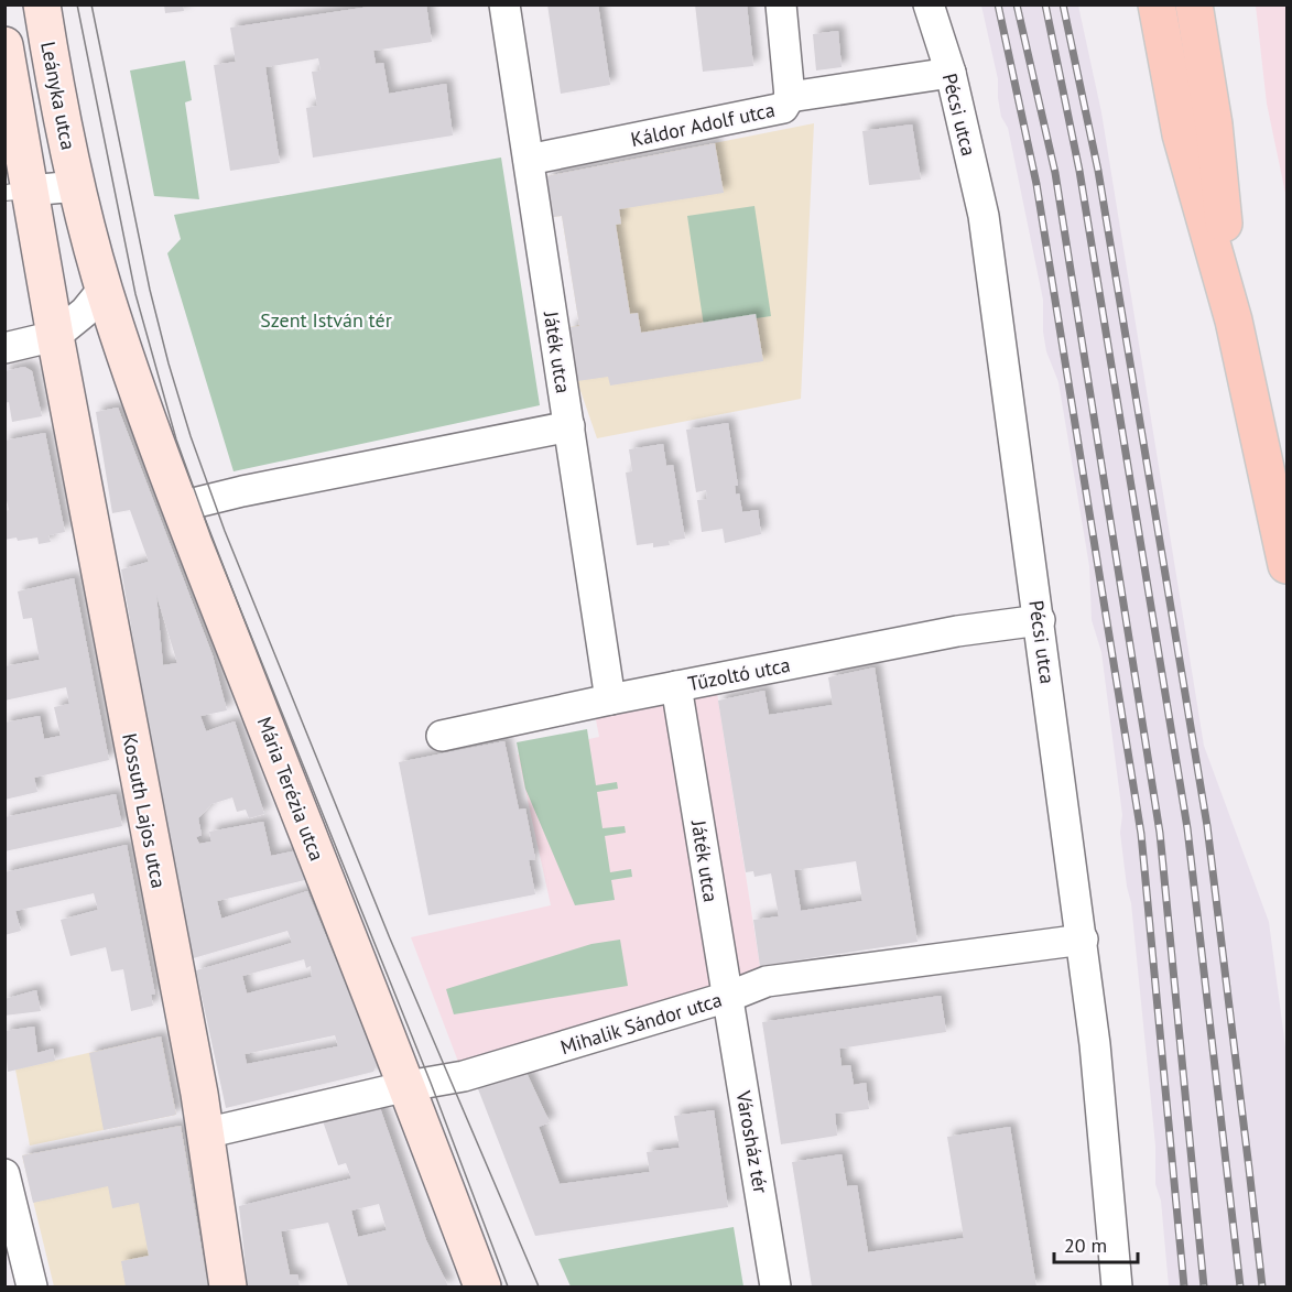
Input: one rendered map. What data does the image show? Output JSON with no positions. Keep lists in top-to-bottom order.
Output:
{
  "streets": {
    "main road": ["Leányka utca", "Mária Terézia utca", "Kossuth Lajos utca"],
    "street": [
      "Pécsi utca",
      "Káldor Adolf utca",
      "Játék utca",
      "Tűzoltó utca",
      "Mihalik Sándor utca",
      "Városház tér"
    ]
  },
  "crossings": [
    ["Pécsi utca", "Káldor Adolf utca"],
    ["Pécsi utca", "Tűzoltó utca"],
    ["Pécsi utca", "Mihalik Sándor utca"],
    ["Káldor Adolf utca", "Játék utca"],
    ["Játék utca", "Tűzoltó utca"],
    ["Játék utca", "Mihalik Sándor utca"],
    ["Játék utca", "Városház tér"],
    ["Mária Terézia utca", "Mihalik Sándor utca"],
    ["Kossuth Lajos utca", "Mihalik Sándor utca"],
    ["Mihalik Sándor utca", "Városház tér"]
  ],
  "parks": ["Szent István tér"],
  "scale_bar": "20 m"
}
